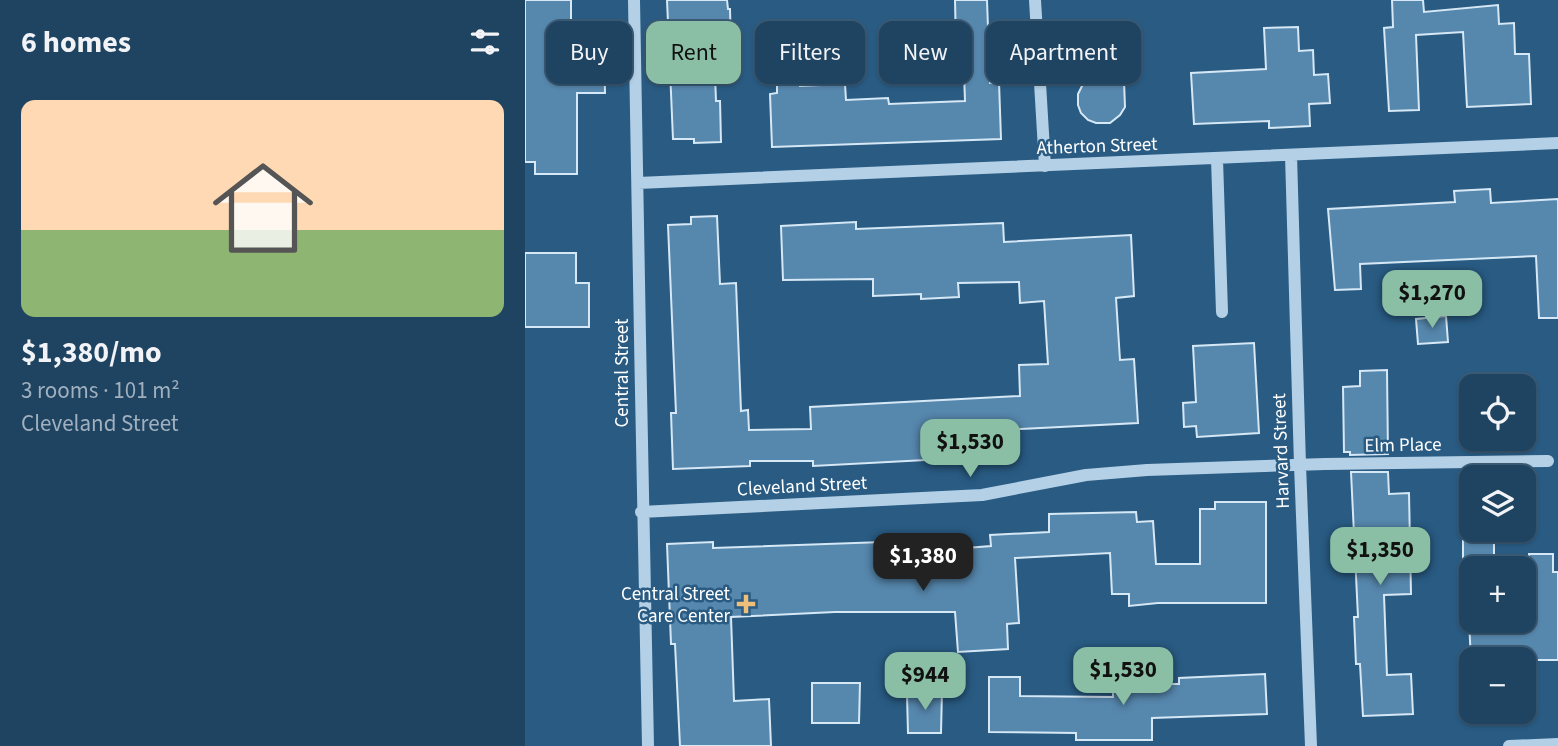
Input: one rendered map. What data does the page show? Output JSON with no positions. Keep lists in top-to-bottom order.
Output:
{
  "streets": {
    "street": [
      "Atherton Street",
      "Central Street",
      "Elm Place",
      "Harvard Street",
      "Cleveland Street"
    ]
  },
  "crossings": [
    ["Atherton Street", "Central Street"],
    ["Atherton Street", "Harvard Street"],
    ["Central Street", "Cleveland Street"],
    ["Elm Place", "Harvard Street"],
    ["Elm Place", "Cleveland Street"],
    ["Harvard Street", "Cleveland Street"]
  ],
  "places": {
    "health": ["Central Street Care Center"]
  },
  "page": {
    "heading": "6 homes",
    "chip": [
      "Buy",
      "Rent",
      "Filters",
      "New",
      "Apartment"
    ],
    "list": [
      {
        "name": "$1,380/mo",
        "note": "3 rooms · 101 m² · Cleveland Street"
      }
    ],
    "price": [
      "$1,270",
      "$1,530",
      "$1,350",
      "$1,380",
      "$1,530",
      "$944"
    ],
    "map_buttons": ["+", "−"]
  }
}
